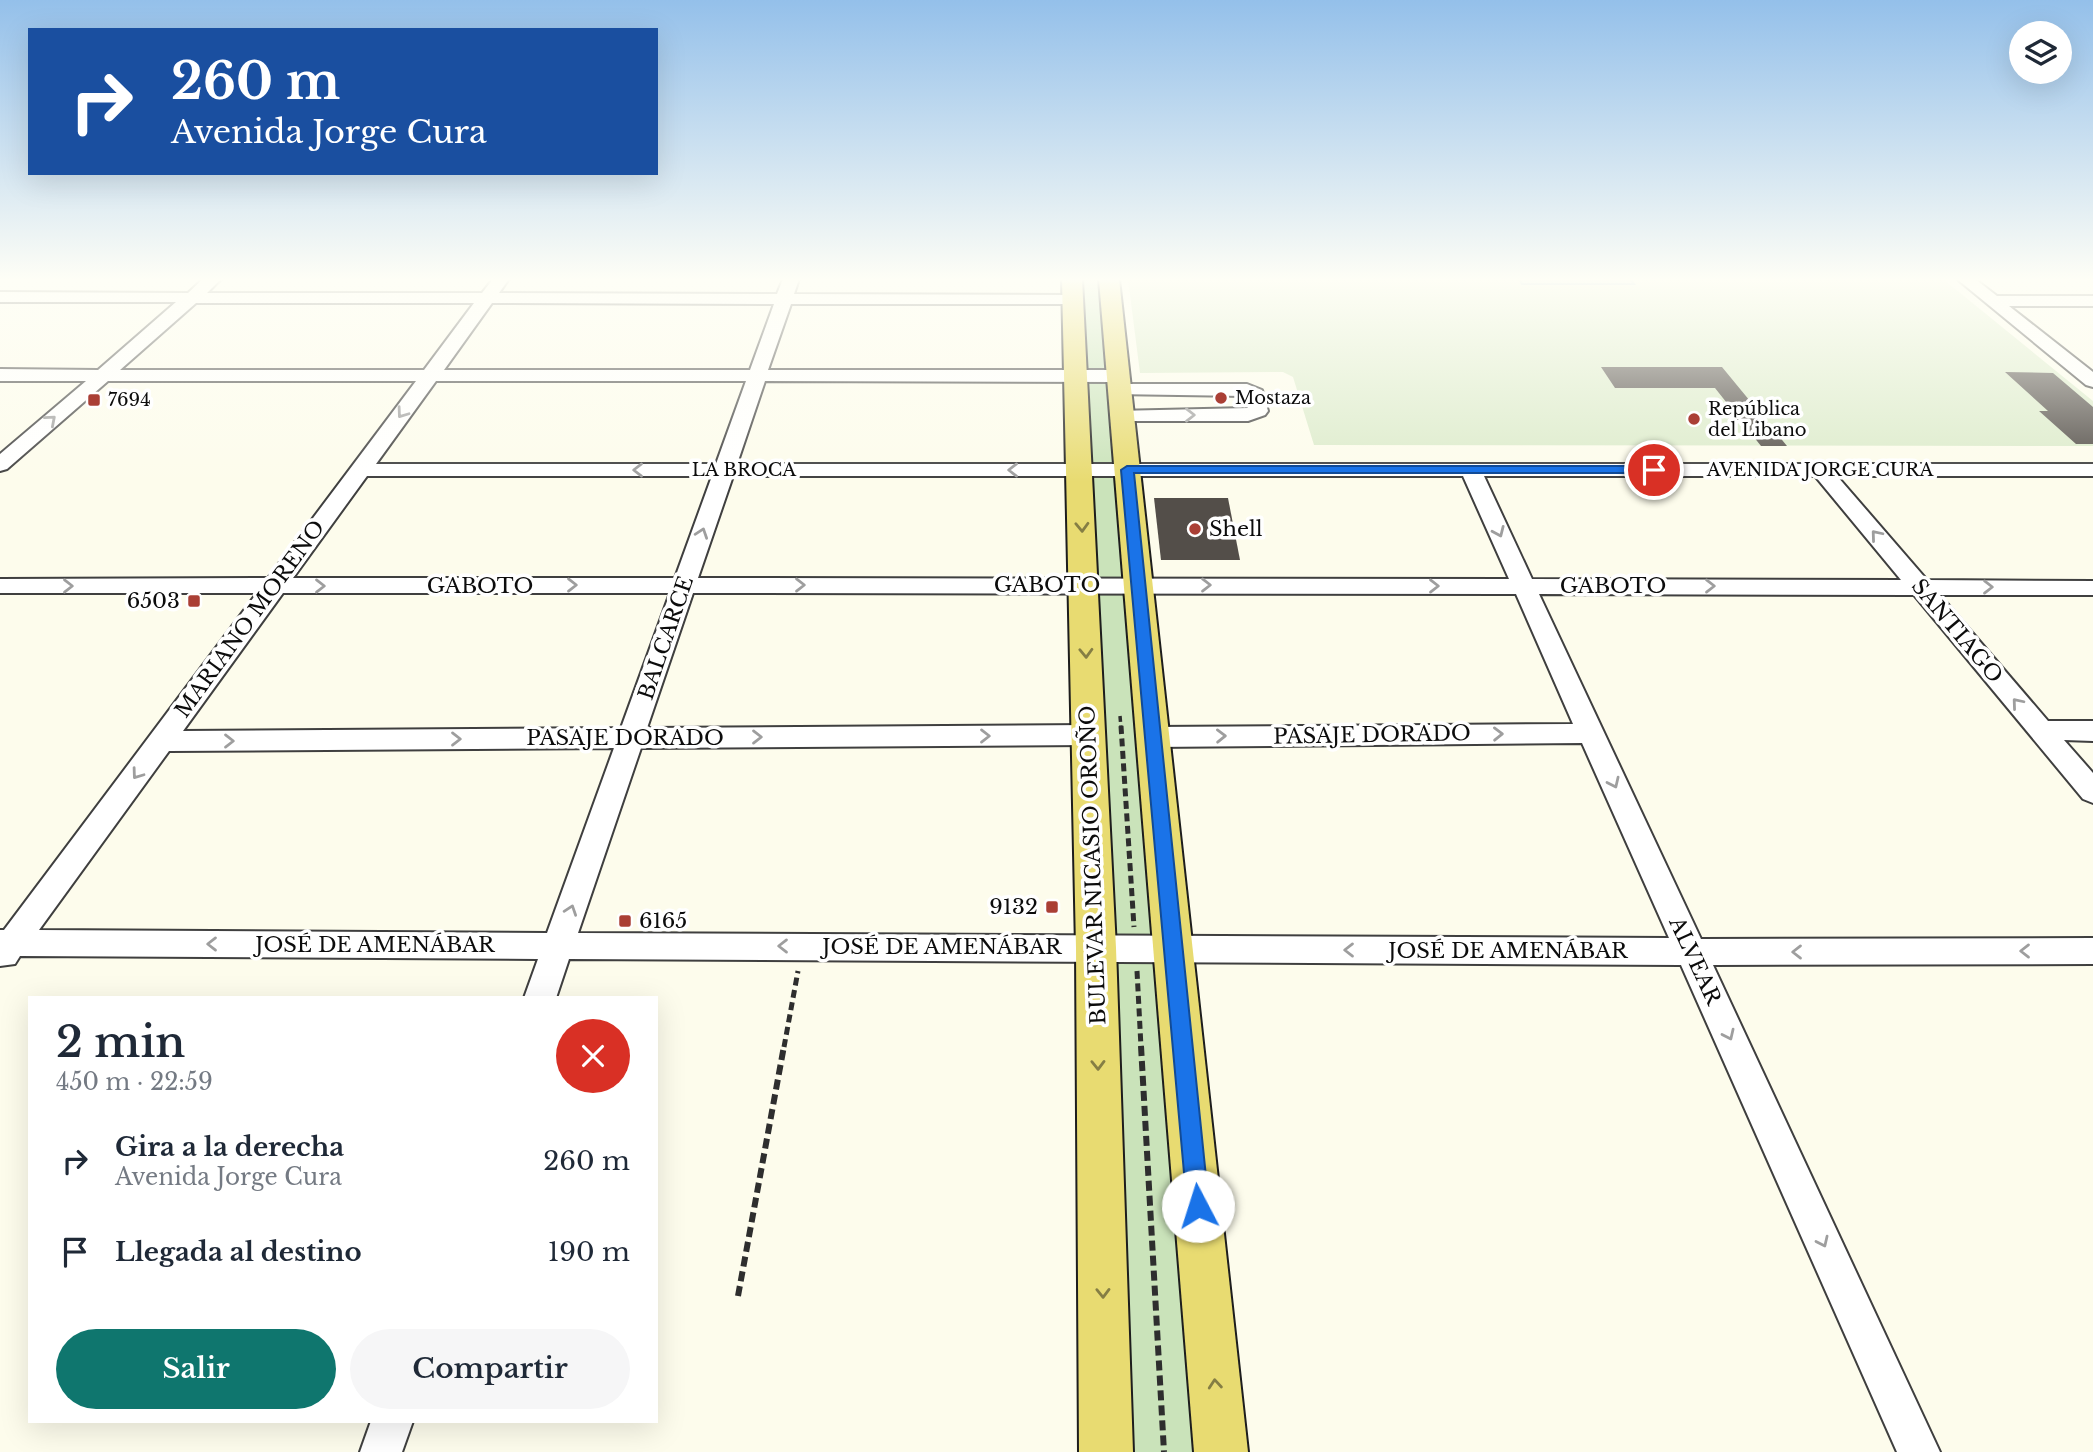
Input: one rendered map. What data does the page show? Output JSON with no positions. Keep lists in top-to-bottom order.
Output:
{
  "streets": {
    "main road": ["BULEVAR NICASIO OROÑO"],
    "street": [
      "LA BROCA",
      "AVENIDA JORGE CURA",
      "GABOTO",
      "MARIANO MORENO",
      "SANTIAGO",
      "BALCARCE",
      "PASAJE DORADO",
      "JOSÉ DE AMENÁBAR",
      "ALVEAR"
    ]
  },
  "crossings": [
    ["LA BROCA", "AVENIDA JORGE CURA"],
    ["LA BROCA", "MARIANO MORENO"],
    ["LA BROCA", "BALCARCE"],
    ["LA BROCA", "BULEVAR NICASIO OROÑO"],
    ["AVENIDA JORGE CURA", "SANTIAGO"],
    ["AVENIDA JORGE CURA", "BULEVAR NICASIO OROÑO"],
    ["AVENIDA JORGE CURA", "ALVEAR"],
    ["GABOTO", "MARIANO MORENO"],
    ["GABOTO", "SANTIAGO"],
    ["GABOTO", "BALCARCE"],
    ["GABOTO", "BULEVAR NICASIO OROÑO"],
    ["GABOTO", "ALVEAR"],
    ["MARIANO MORENO", "PASAJE DORADO"],
    ["MARIANO MORENO", "JOSÉ DE AMENÁBAR"],
    ["BALCARCE", "PASAJE DORADO"],
    ["BALCARCE", "JOSÉ DE AMENÁBAR"],
    ["PASAJE DORADO", "BULEVAR NICASIO OROÑO"],
    ["PASAJE DORADO", "ALVEAR"],
    ["BULEVAR NICASIO OROÑO", "JOSÉ DE AMENÁBAR"],
    ["JOSÉ DE AMENÁBAR", "ALVEAR"]
  ],
  "one_way": [
    "MARIANO MORENO",
    "SANTIAGO",
    "BALCARCE",
    "PASAJE DORADO",
    "JOSÉ DE AMENÁBAR",
    "ALVEAR"
  ],
  "places": {
    "other": ["Mostaza", "República del Libano", "Shell"],
    "transit": [
      "7694",
      "6503",
      "9132",
      "6165"
    ]
  },
  "page": {
    "turn": ["260 m", "Avenida Jorge Cura"],
    "heading": ["2 min", "450 m · 22:59"],
    "list": [
      {
        "name": "Gira a la derecha",
        "note": "Avenida Jorge Cura",
        "value": "260 m"
      },
      {
        "name": "Llegada al destino",
        "value": "190 m"
      }
    ],
    "buttons": ["Salir", "Compartir"]
  }
}
